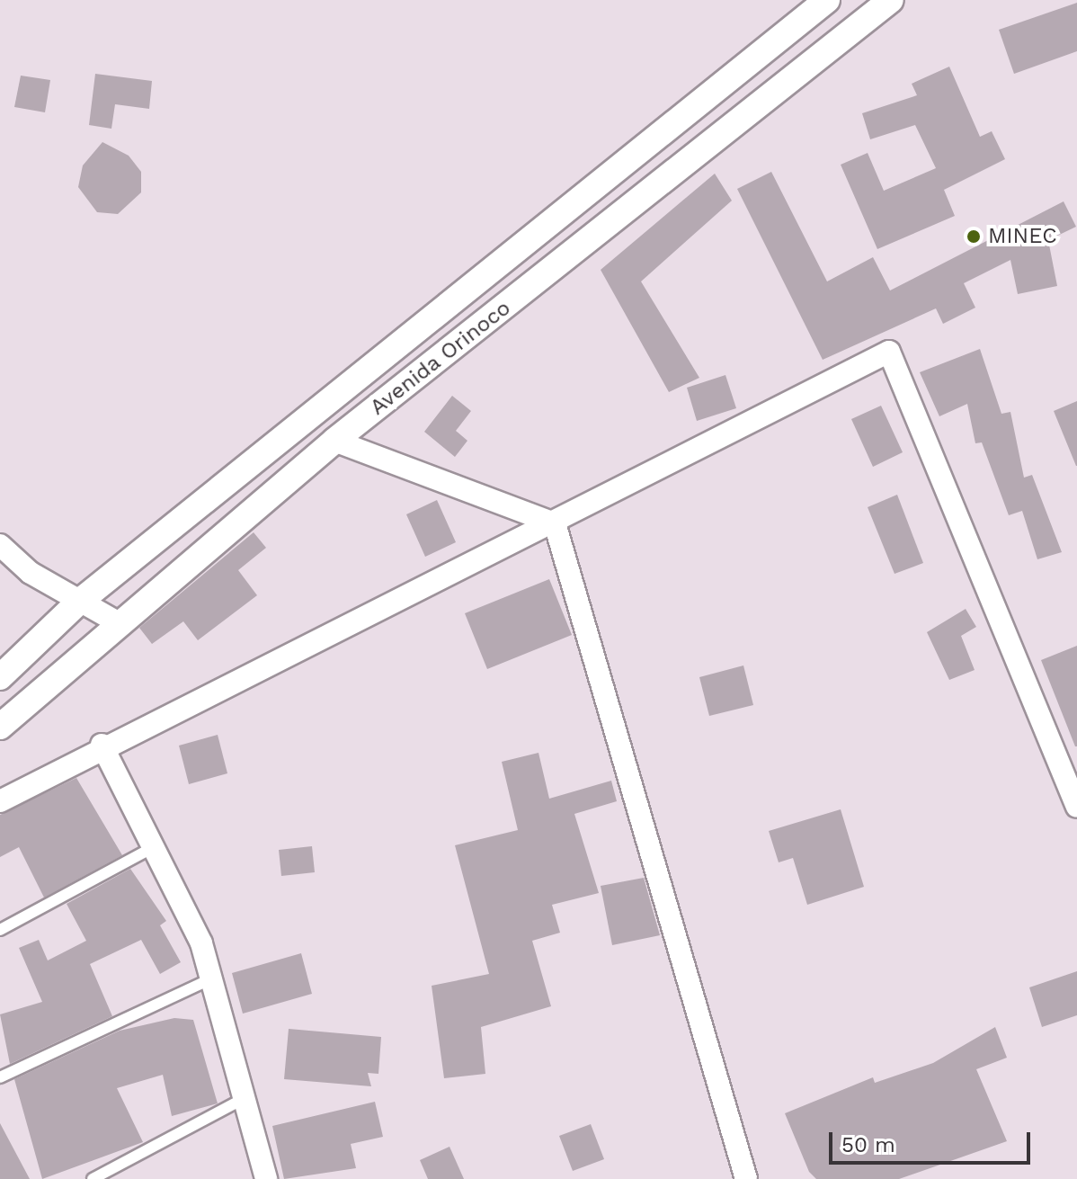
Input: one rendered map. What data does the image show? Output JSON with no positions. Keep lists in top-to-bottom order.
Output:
{
  "streets": {
    "street": ["Avenida Orinoco"]
  },
  "places": ["MINEC"],
  "scale_bar": "50 m"
}
